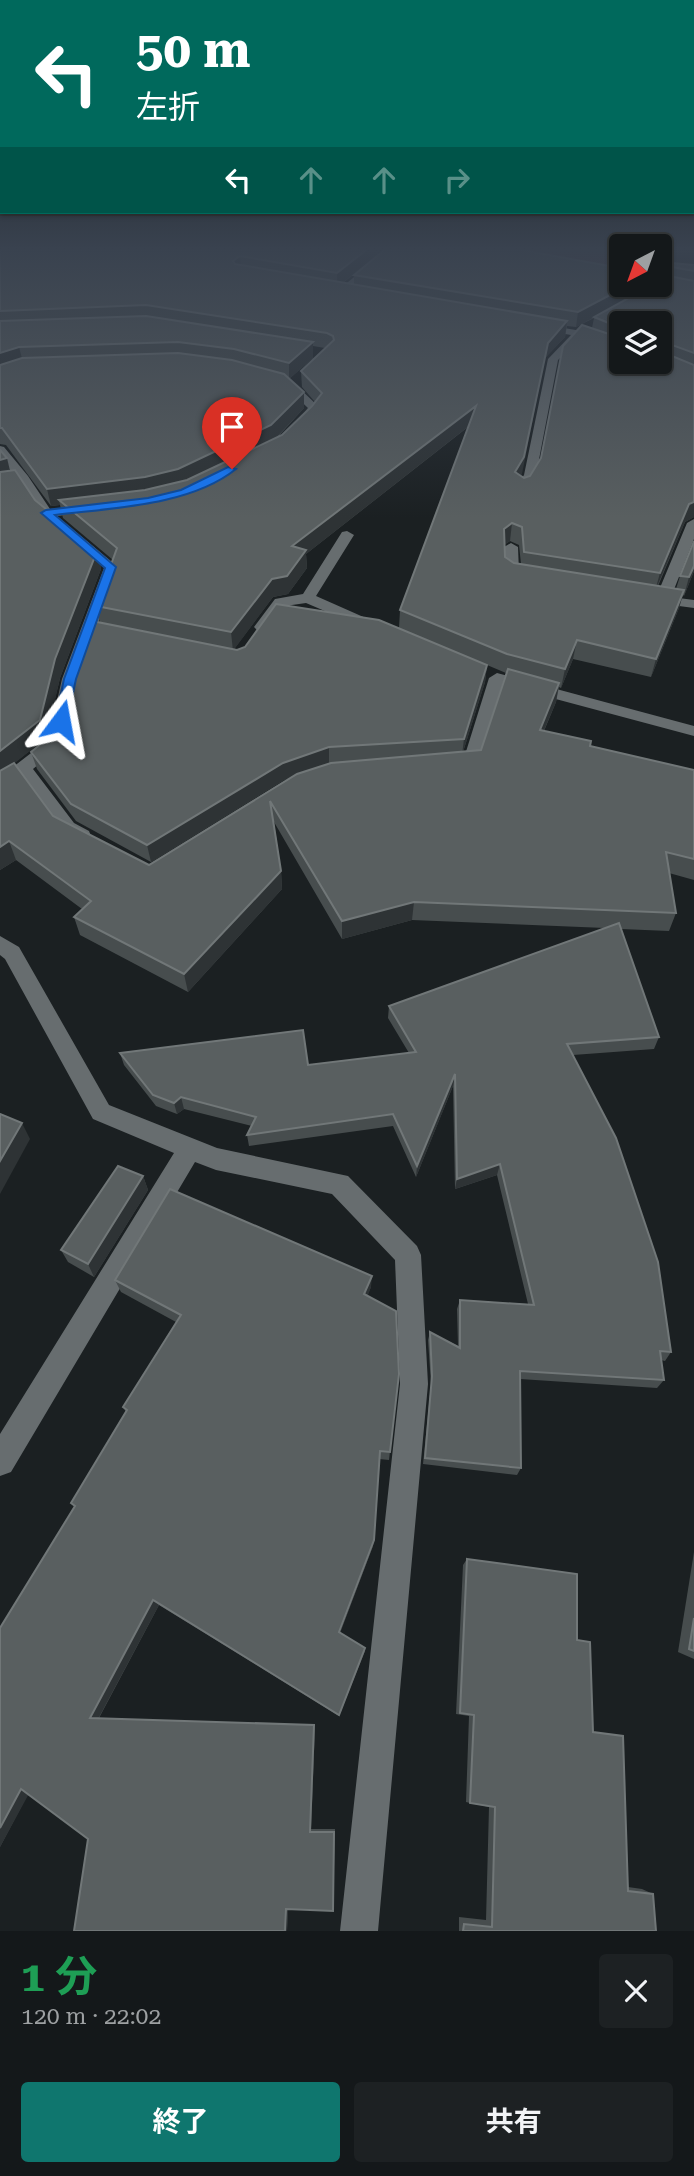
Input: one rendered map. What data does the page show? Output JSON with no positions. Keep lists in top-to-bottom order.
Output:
{
  "north": "bottom left",
  "page": {
    "turn": ["50 m", "左折"],
    "heading": ["1 分", "120 m · 22:02"],
    "buttons": ["終了", "共有"]
  }
}
